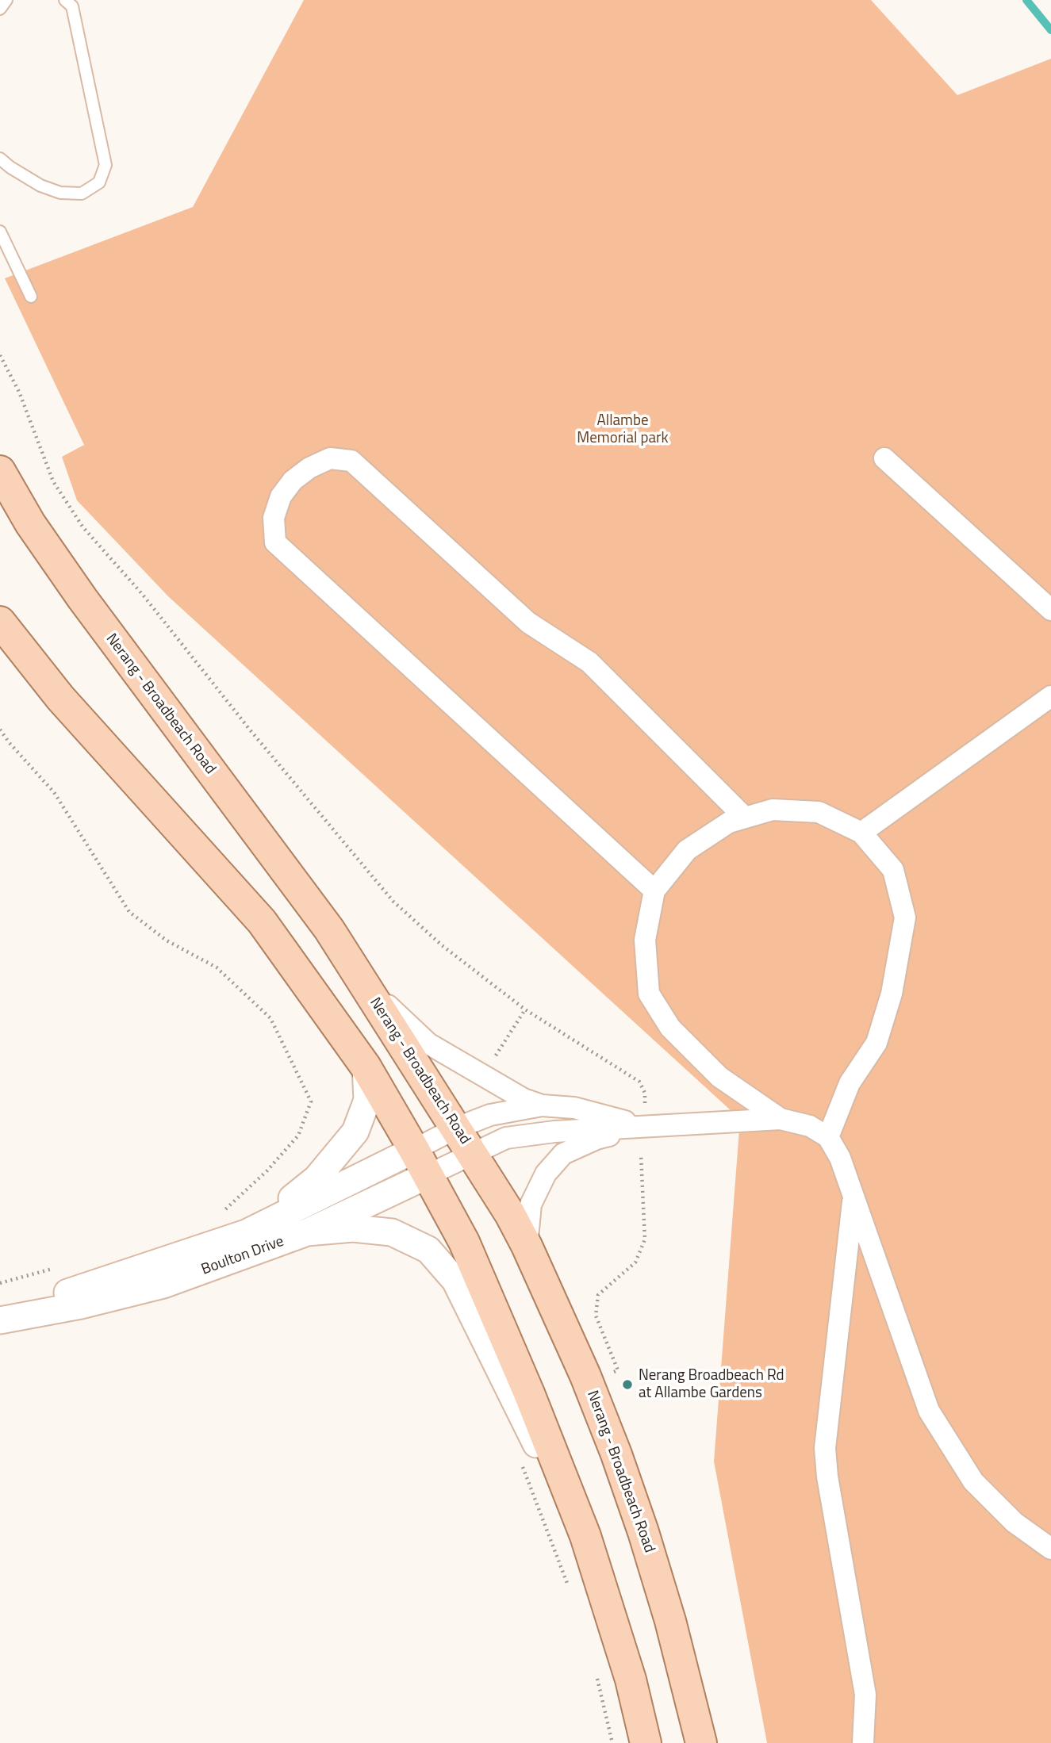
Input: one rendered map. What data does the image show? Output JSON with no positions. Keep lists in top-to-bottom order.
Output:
{
  "streets": {
    "main road": ["Nerang - Broadbeach Road"],
    "street": ["Boulton Drive"]
  },
  "crossings": [
    ["Nerang - Broadbeach Road", "Boulton Drive"]
  ],
  "parks": ["Allambe Memorial park"],
  "places": ["Nerang Broadbeach Rd at Allambe Gardens"]
}
